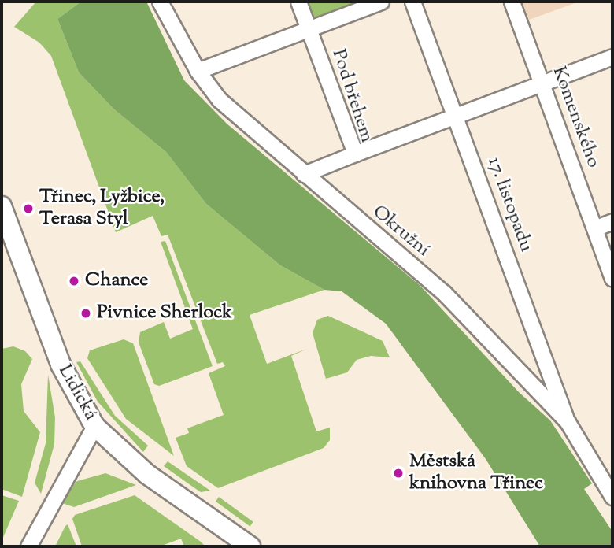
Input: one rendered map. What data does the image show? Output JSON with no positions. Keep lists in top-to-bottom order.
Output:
{
  "streets": {
    "street": [
      "Pod břehem",
      "Komenského",
      "17. listopadu",
      "Okružní",
      "Lidická"
    ]
  },
  "crossings": [
    ["Pod břehem", "Okružní"],
    ["17. listopadu", "Okružní"]
  ],
  "places": [
    "Třinec, Lyžbice, Terasa Styl",
    "Chance",
    "Pivnice Sherlock",
    "Městská knihovna Třinec"
  ]
}
